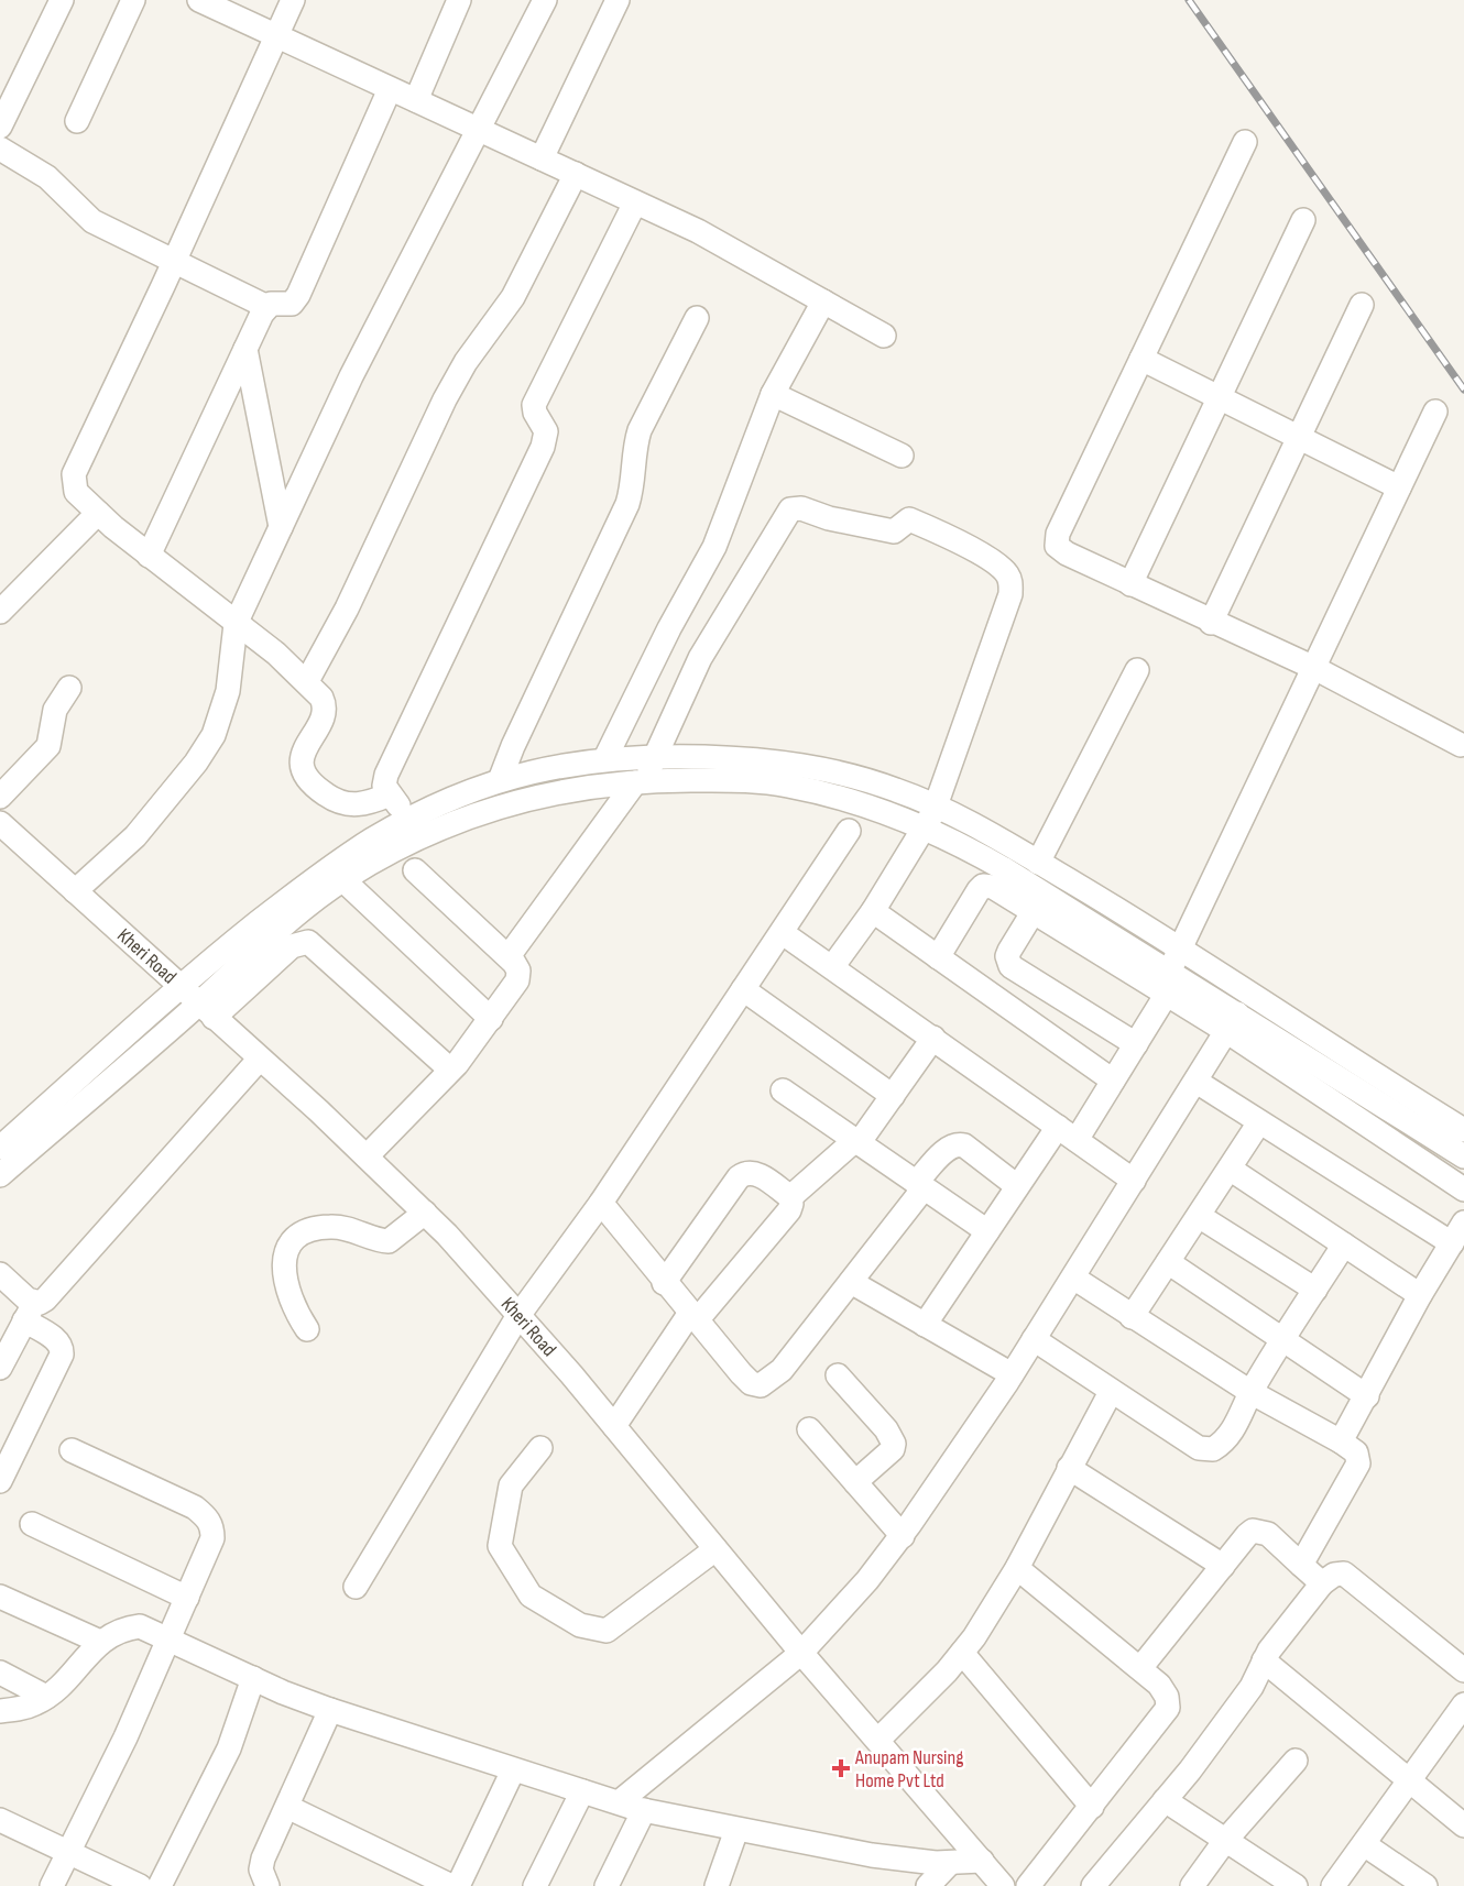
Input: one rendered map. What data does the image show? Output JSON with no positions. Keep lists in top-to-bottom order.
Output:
{
  "streets": {
    "street": ["Kheri Road"]
  },
  "places": {
    "health": ["Anupam Nursing Home Pvt Ltd"]
  }
}
